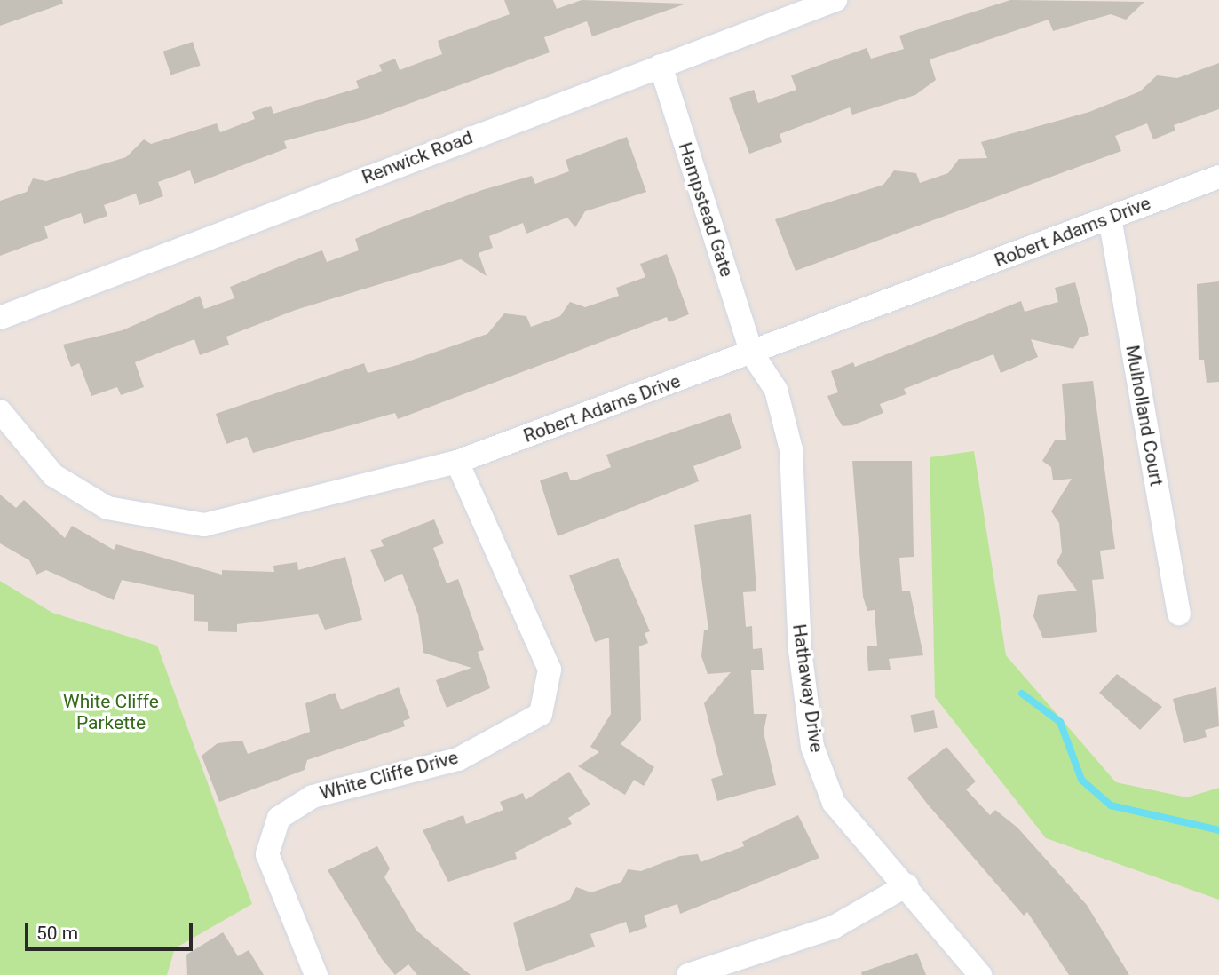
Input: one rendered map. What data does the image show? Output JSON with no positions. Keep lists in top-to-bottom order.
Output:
{
  "streets": {
    "street": [
      "Renwick Road",
      "Hampstead Gate",
      "Robert Adams Drive",
      "Mulholland Court",
      "Hathaway Drive",
      "White Cliffe Drive"
    ]
  },
  "crossings": [
    ["Renwick Road", "Hampstead Gate"],
    ["Hampstead Gate", "Robert Adams Drive"],
    ["Hampstead Gate", "Hathaway Drive"],
    ["Robert Adams Drive", "Mulholland Court"],
    ["Robert Adams Drive", "Hathaway Drive"],
    ["Robert Adams Drive", "White Cliffe Drive"]
  ],
  "parks": ["White Cliffe Parkette"],
  "scale_bar": "50 m"
}
